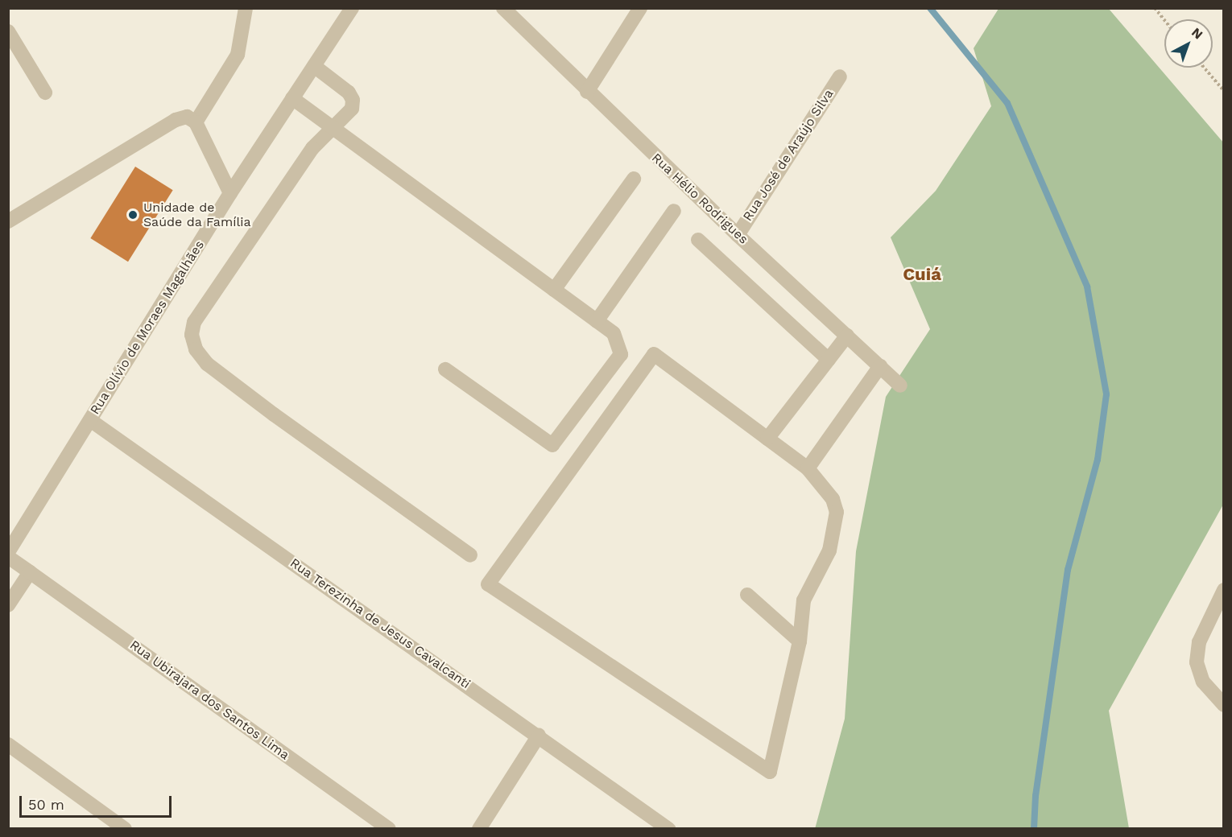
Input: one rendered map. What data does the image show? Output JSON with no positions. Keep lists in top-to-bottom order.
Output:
{
  "streets": {
    "street": [
      "Rua José de Araújo Silva",
      "Rua Hélio Rodrigues",
      "Rua Olívio de Moraes Magalhães",
      "Rua Terezinha de Jesus Cavalcanti",
      "Rua Ubirajara dos Santos Lima"
    ]
  },
  "crossings": [
    ["Rua José de Araújo Silva", "Rua Hélio Rodrigues"],
    ["Rua Olívio de Moraes Magalhães", "Rua Terezinha de Jesus Cavalcanti"]
  ],
  "districts": ["Cuiá"],
  "places": ["Unidade de Saúde da Família"],
  "scale_bar": "50 m",
  "north": "top right"
}
